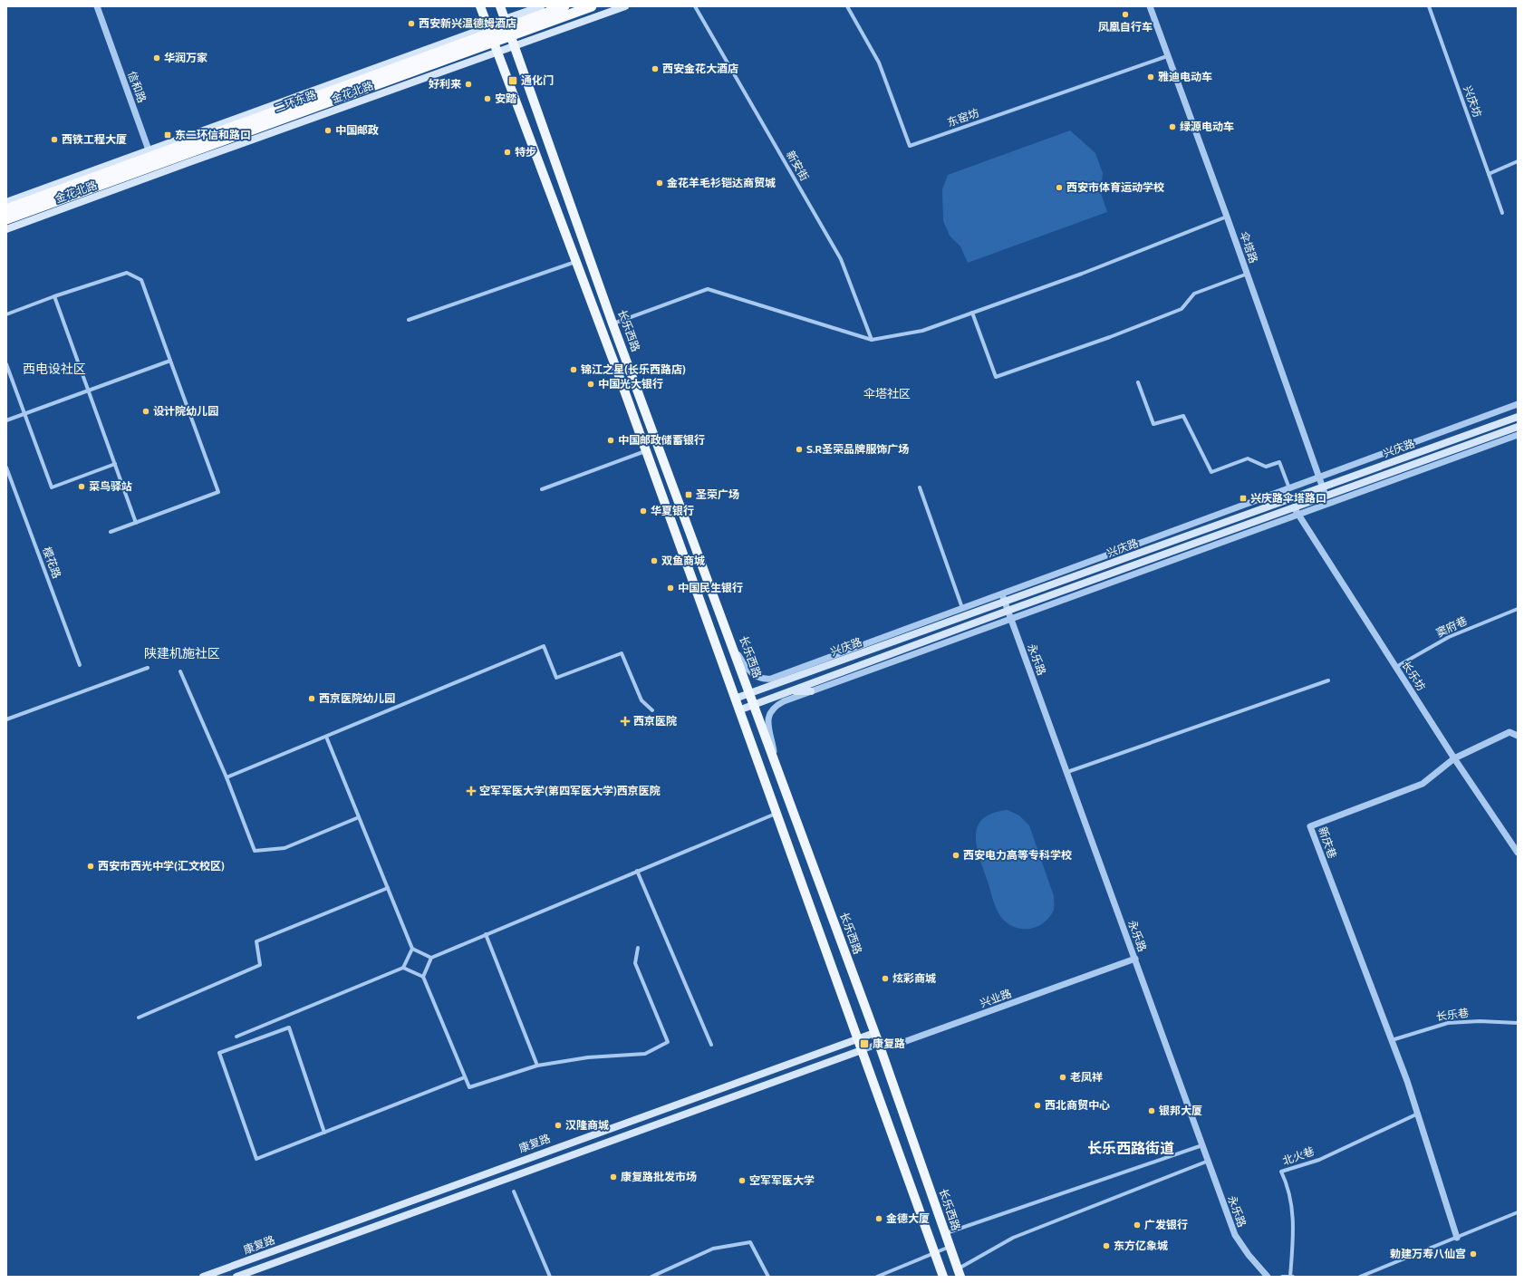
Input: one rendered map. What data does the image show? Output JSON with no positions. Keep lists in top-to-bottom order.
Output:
{
  "streets": {
    "highway": ["二环东路"],
    "main road": [
      "金花北路",
      "长乐西路",
      "兴庆路",
      "康复路"
    ],
    "street": [
      "信和路",
      "兴庆坊",
      "东窑坊",
      "新安街",
      "伞塔路",
      "樱花路",
      "窦府巷",
      "永乐路",
      "长乐坊",
      "新庆巷",
      "兴业路",
      "长乐巷",
      "北火巷"
    ]
  },
  "crossings": [
    ["信和路", "金花北路"],
    ["金花北路", "长乐西路"],
    ["东窑坊", "伞塔路"],
    ["伞塔路", "兴庆路"],
    ["长乐西路", "兴庆路"],
    ["长乐西路", "兴业路"],
    ["长乐西路", "康复路"],
    ["兴庆路", "永乐路"],
    ["兴庆路", "长乐坊"],
    ["窦府巷", "长乐坊"],
    ["永乐路", "兴业路"],
    ["长乐坊", "新庆巷"],
    ["新庆巷", "长乐巷"],
    ["兴业路", "康复路"]
  ],
  "districts": [
    "西电设社区",
    "伞塔社区",
    "陕建机施社区",
    "长乐西路街道"
  ],
  "places": {
    "other": [
      "凤凰自行车",
      "西安新兴温德姆酒店",
      "华润万家",
      "西安金花大酒店",
      "雅迪电动车",
      "好利来",
      "安踏",
      "绿源电动车",
      "中国邮政",
      "西铁工程大厦",
      "特步",
      "金花羊毛衫铠达商贸城",
      "西安市体育运动学校",
      "锦江之星(长乐西路店)",
      "中国光大银行",
      "设计院幼儿园",
      "中国邮政储蓄银行",
      "S.R圣荣品牌服饰广场",
      "菜鸟驿站",
      "华夏银行",
      "双鱼商城",
      "中国民生银行",
      "西京医院幼儿园",
      "西安电力高等专科学校",
      "西安市西光中学(汇文校区)",
      "炫彩商城",
      "老凤祥",
      "西北商贸中心",
      "银邦大厦",
      "汉隆商城",
      "康复路批发市场",
      "空军军医大学",
      "金德大厦",
      "广发银行",
      "东方亿象城",
      "勅建万寿八仙宫"
    ],
    "transit": [
      "通化门",
      "东二环信和路口",
      "圣荣广场",
      "兴庆路伞塔路口",
      "康复路"
    ],
    "health": ["西京医院", "空军军医大学(第四军医大学)西京医院"]
  }
}
